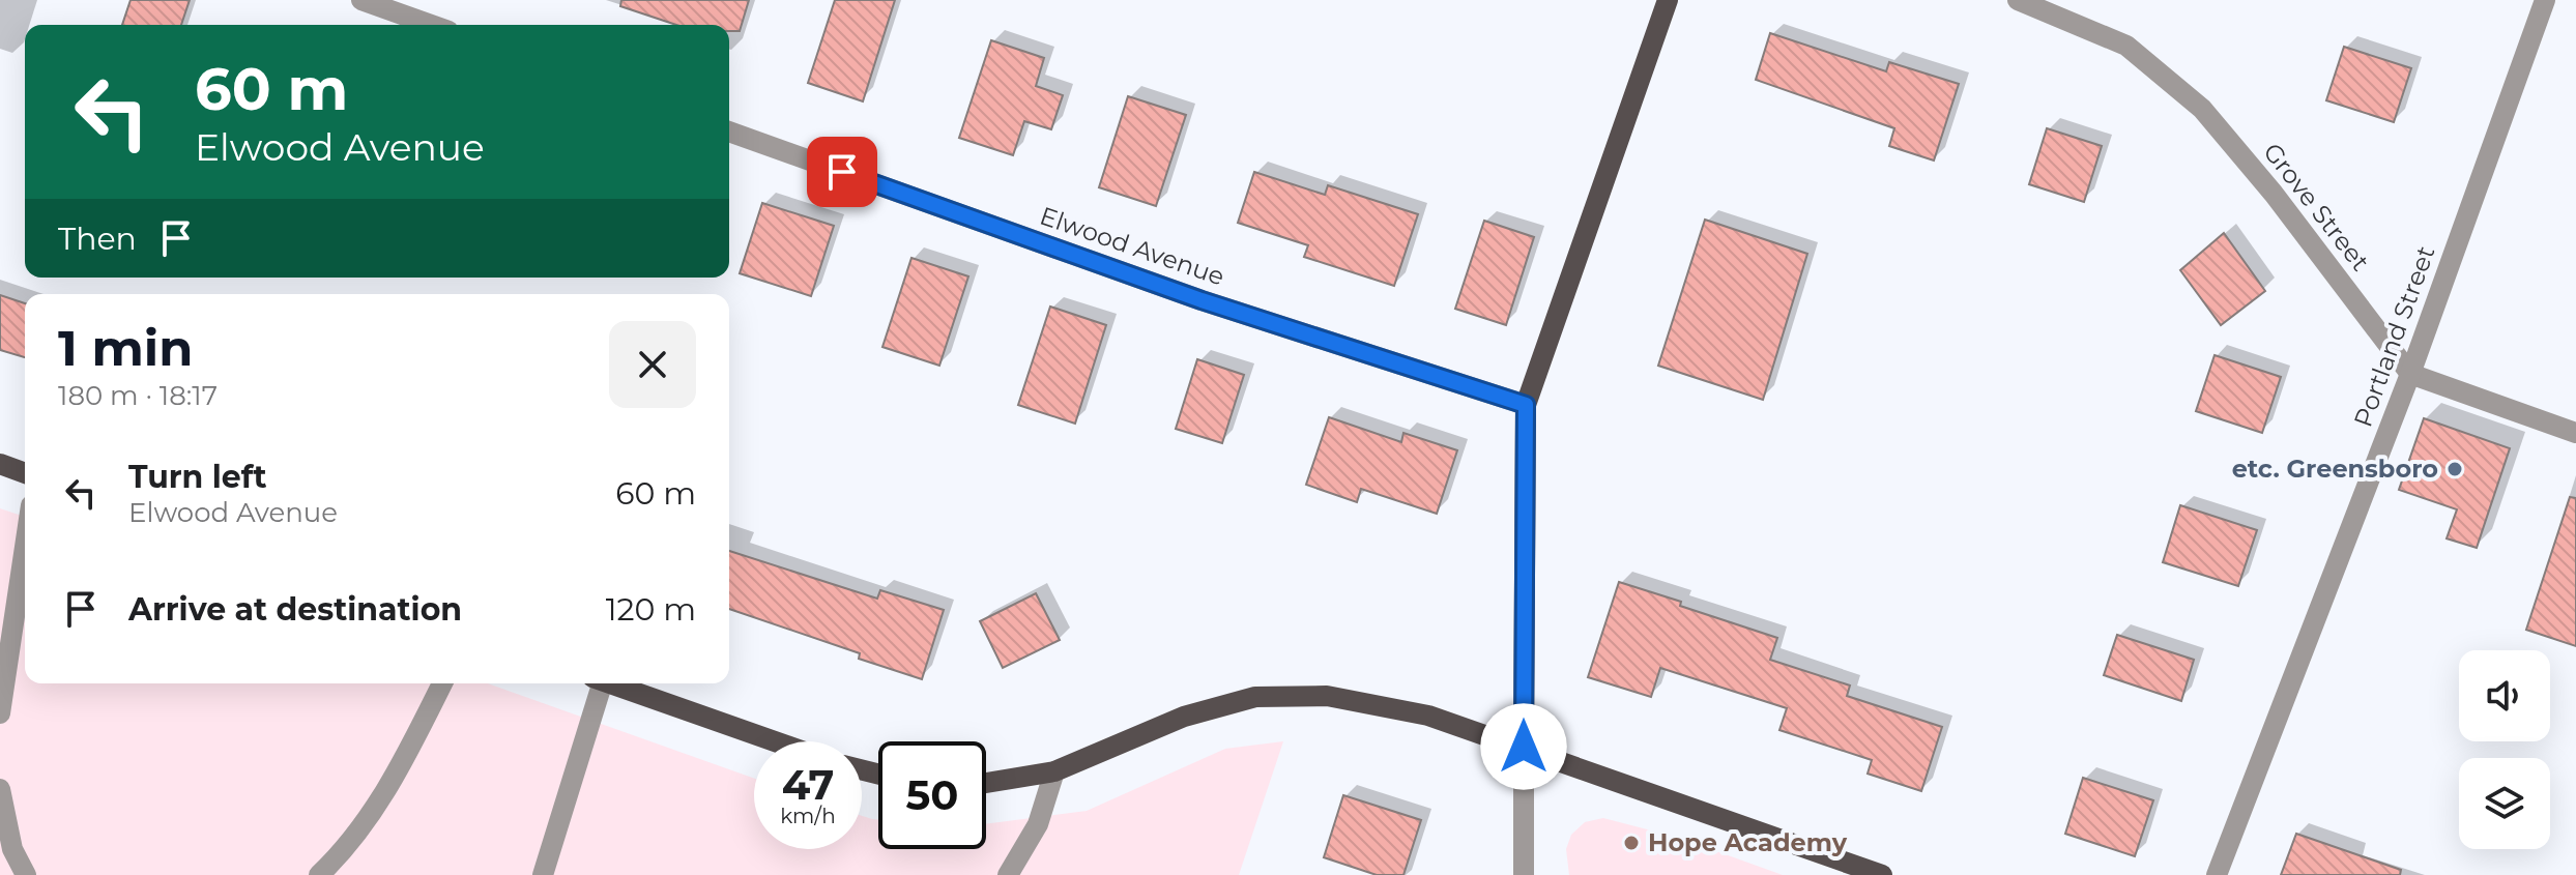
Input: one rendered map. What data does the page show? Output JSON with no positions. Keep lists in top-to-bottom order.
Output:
{
  "streets": {
    "street": ["Grove Street", "Elwood Avenue", "Portland Street"]
  },
  "crossings": [
    ["Grove Street", "Portland Street"]
  ],
  "places": ["etc. Greensboro", "Hope Academy"],
  "page": {
    "turn": ["60 m", "Elwood Avenue"],
    "then": "Then",
    "heading": ["1 min", "180 m · 18:17"],
    "list": [
      {
        "name": "Turn left",
        "note": "Elwood Avenue",
        "value": "60 m"
      },
      {
        "name": "Arrive at destination",
        "value": "120 m"
      }
    ],
    "speed": "47 km/h",
    "limit": "50"
  }
}
